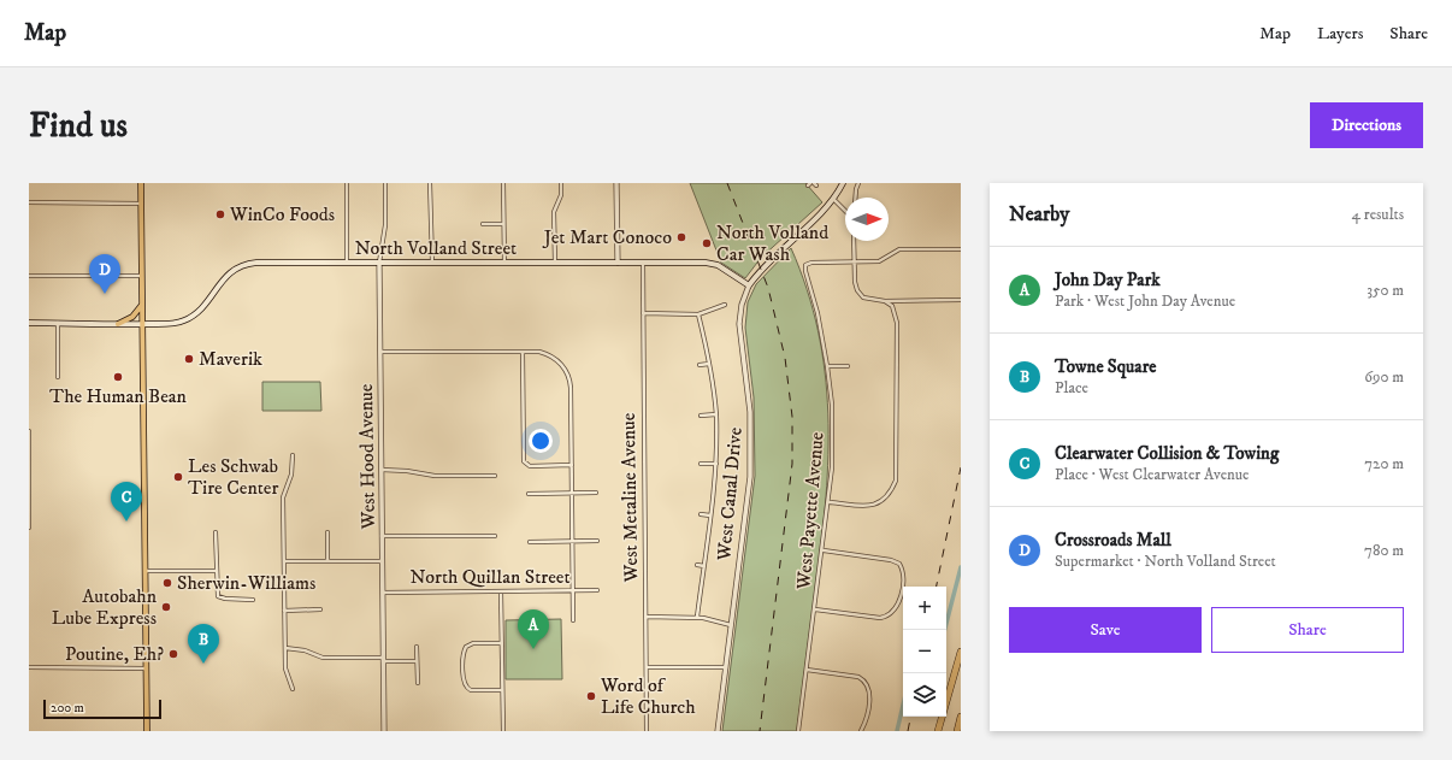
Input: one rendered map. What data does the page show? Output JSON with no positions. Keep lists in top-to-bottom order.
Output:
{
  "streets": {
    "main road": ["North Volland Street", "West Canal Drive"],
    "street": [
      "West Hood Avenue",
      "West Metaline Avenue",
      "West Payette Avenue",
      "North Quillan Street"
    ]
  },
  "crossings": [
    ["North Volland Street", "West Hood Avenue"],
    ["North Volland Street", "West Canal Drive"],
    ["North Volland Street", "West Metaline Avenue"],
    ["West Hood Avenue", "North Quillan Street"]
  ],
  "places": [
    "WinCo Foods",
    "Jet Mart Conoco",
    "North Volland Car Wash",
    "Maverik",
    "The Human Bean",
    "Les Schwab Tire Center",
    "Sherwin-Williams",
    "Autobahn Lube Express",
    "Poutine, Eh?",
    "Word of Life Church"
  ],
  "scale_bar": "200 m",
  "north": "right",
  "page": {
    "header": "Map",
    "nav": ["Map", "Layers", "Share"],
    "buttons": [
      "Directions",
      ["Save", "Share"]
    ],
    "title": "Find us",
    "heading": ["Nearby", "4 results"],
    "list": [
      {
        "mark": "A",
        "name": "John Day Park",
        "note": "Park · West John Day Avenue",
        "value": "350 m"
      },
      {
        "mark": "B",
        "name": "Towne Square",
        "note": "Place",
        "value": "690 m"
      },
      {
        "mark": "C",
        "name": "Clearwater Collision & Towing",
        "note": "Place · West Clearwater Avenue",
        "value": "720 m"
      },
      {
        "mark": "D",
        "name": "Crossroads Mall",
        "note": "Supermarket · North Volland Street",
        "value": "780 m"
      }
    ],
    "pins": [
      "D",
      "C",
      "A",
      "B"
    ],
    "map_buttons": ["+", "−"],
    "scale": "200 m"
  }
}
